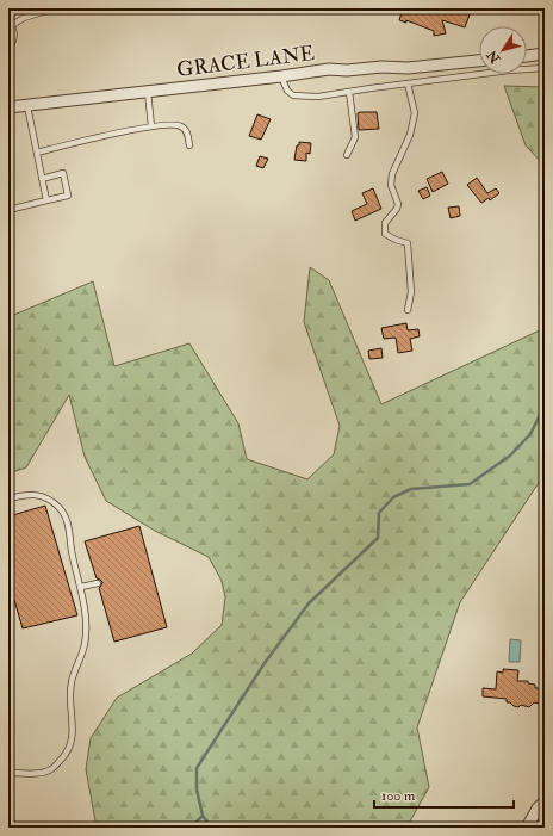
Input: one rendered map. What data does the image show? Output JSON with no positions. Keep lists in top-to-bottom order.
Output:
{
  "streets": {
    "street": ["GRACE LANE"]
  },
  "scale_bar": "100 m",
  "north": "bottom left"
}
